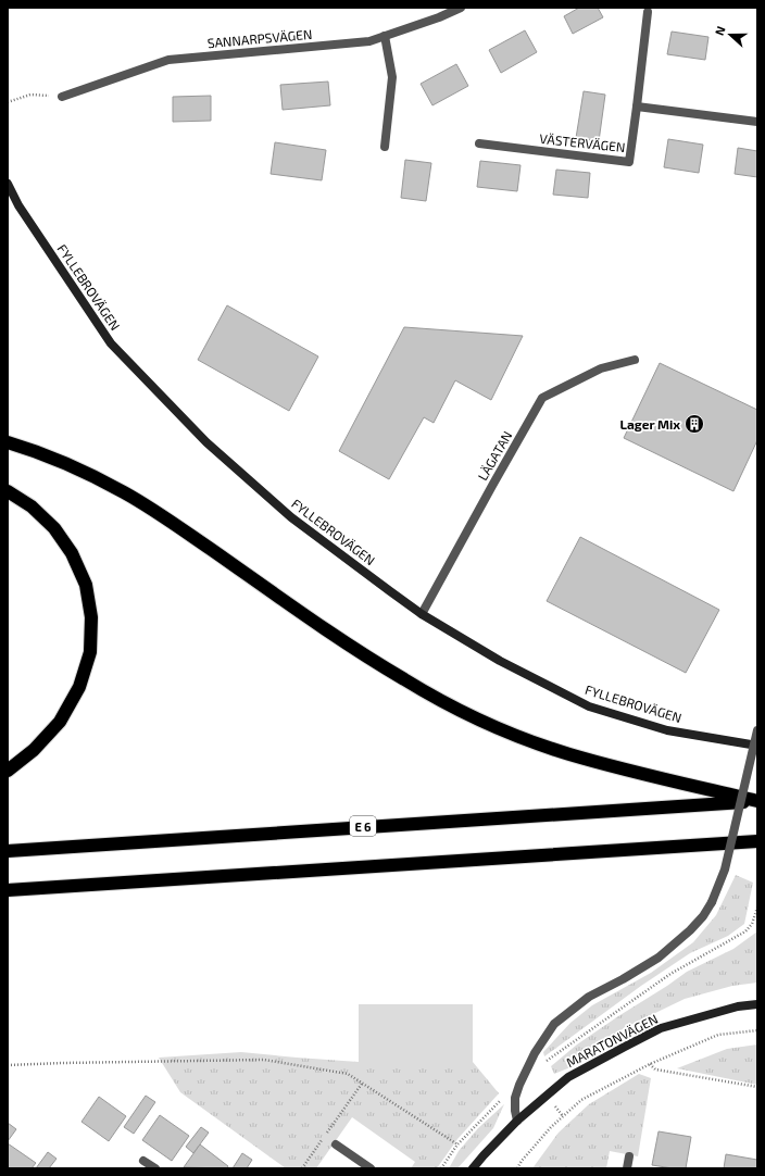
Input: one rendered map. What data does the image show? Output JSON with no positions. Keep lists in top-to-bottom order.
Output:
{
  "streets": {
    "highway": ["E 6"],
    "street": [
      "SANNARPSVÄGEN",
      "VÄSTERVÄGEN",
      "FYLLEBROVÄGEN",
      "LÄGATAN",
      "MARATONVÄGEN"
    ]
  },
  "crossings": [
    ["FYLLEBROVÄGEN", "LÄGATAN"]
  ],
  "places": {
    "building": ["Lager Mix"]
  },
  "north": "left"
}
